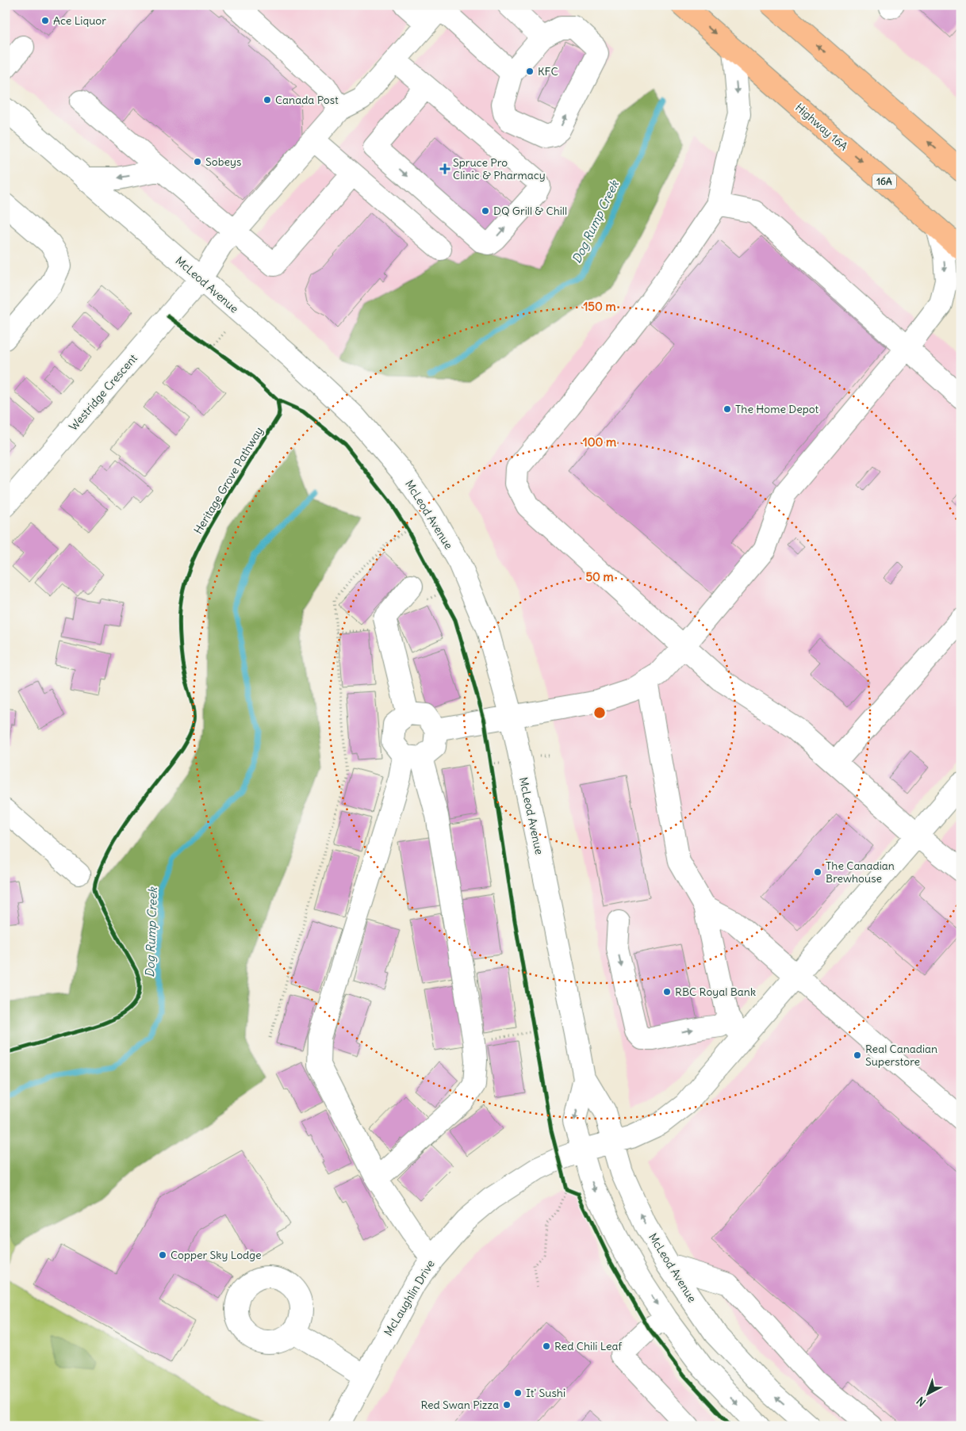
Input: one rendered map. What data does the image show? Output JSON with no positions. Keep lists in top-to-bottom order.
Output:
{
  "streets": {
    "main road": ["Highway 16A", "16A"],
    "street": ["McLeod Avenue", "Westridge Crescent", "McLaughlin Drive"],
    "cycle path": ["Heritage Grove Pathway"]
  },
  "crossings": [
    ["McLeod Avenue", "Westridge Crescent"],
    ["McLeod Avenue", "McLaughlin Drive"]
  ],
  "water": ["Dog Rump Creek"],
  "places": {
    "other": [
      "Ace Liquor",
      "KFC",
      "Canada Post",
      "Sobeys",
      "DQ Grill & Chill",
      "The Home Depot",
      "The Canadian Brewhouse",
      "RBC Royal Bank",
      "Real Canadian Superstore",
      "Copper Sky Lodge",
      "Red Chili Leaf",
      "It' Sushi",
      "Red Swan Pizza"
    ],
    "health": ["Spruce Pro Clinic & Pharmacy"]
  },
  "north": "bottom left",
  "rings": ["150 m", "100 m", "50 m"]
}
